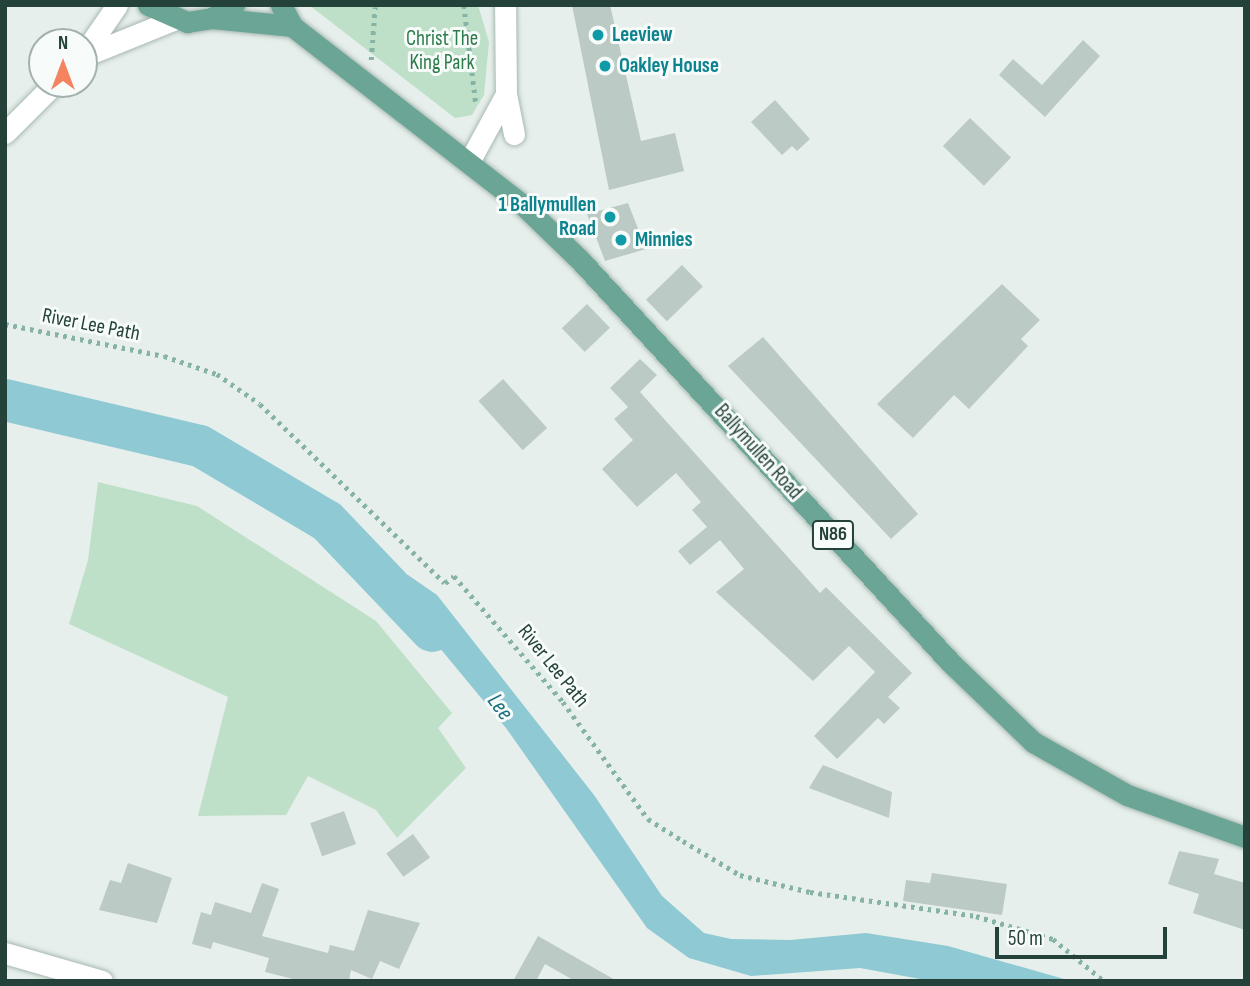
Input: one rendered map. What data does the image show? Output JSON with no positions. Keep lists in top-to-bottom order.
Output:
{
  "streets": {
    "main road": ["Ballymullen Road", "N86"],
    "path": ["River Lee Path"]
  },
  "crossings": [
    ["Ballymullen Road", "N86"]
  ],
  "water": ["Lee"],
  "parks": ["Christ The King Park"],
  "places": [
    "Leeview",
    "Oakley House",
    "1 Ballymullen Road",
    "Minnies"
  ],
  "scale_bar": "50 m",
  "north": "top"
}
